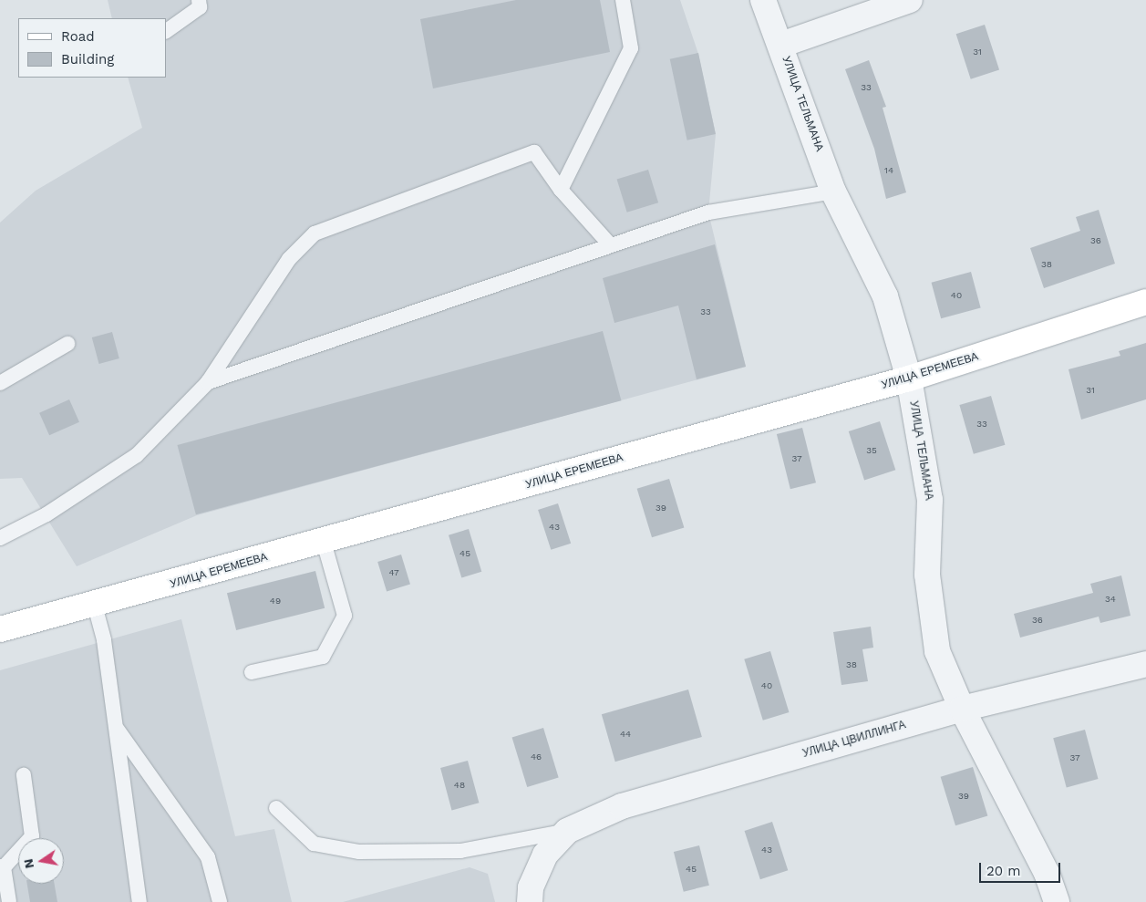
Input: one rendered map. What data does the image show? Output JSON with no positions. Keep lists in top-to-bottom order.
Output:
{
  "streets": {
    "street": ["УЛИЦА ТЕЛЬМАНА", "УЛИЦА ЕРЕМЕЕВА", "УЛИЦА ЦВИЛЛИНГА"]
  },
  "crossings": [
    ["УЛИЦА ТЕЛЬМАНА", "УЛИЦА ЕРЕМЕЕВА"],
    ["УЛИЦА ТЕЛЬМАНА", "УЛИЦА ЦВИЛЛИНГА"]
  ],
  "house_numbers": [
    "31",
    "33",
    "14",
    "36",
    "38",
    "40",
    "33",
    "31",
    "33",
    "35",
    "37",
    "39",
    "43",
    "45",
    "47",
    "34",
    "49",
    "36",
    "38",
    "40",
    "44",
    "46",
    "37",
    "48",
    "39",
    "43",
    "45"
  ],
  "legend": ["Road", "Building"],
  "scale_bar": "20 m",
  "north": "left"
}
